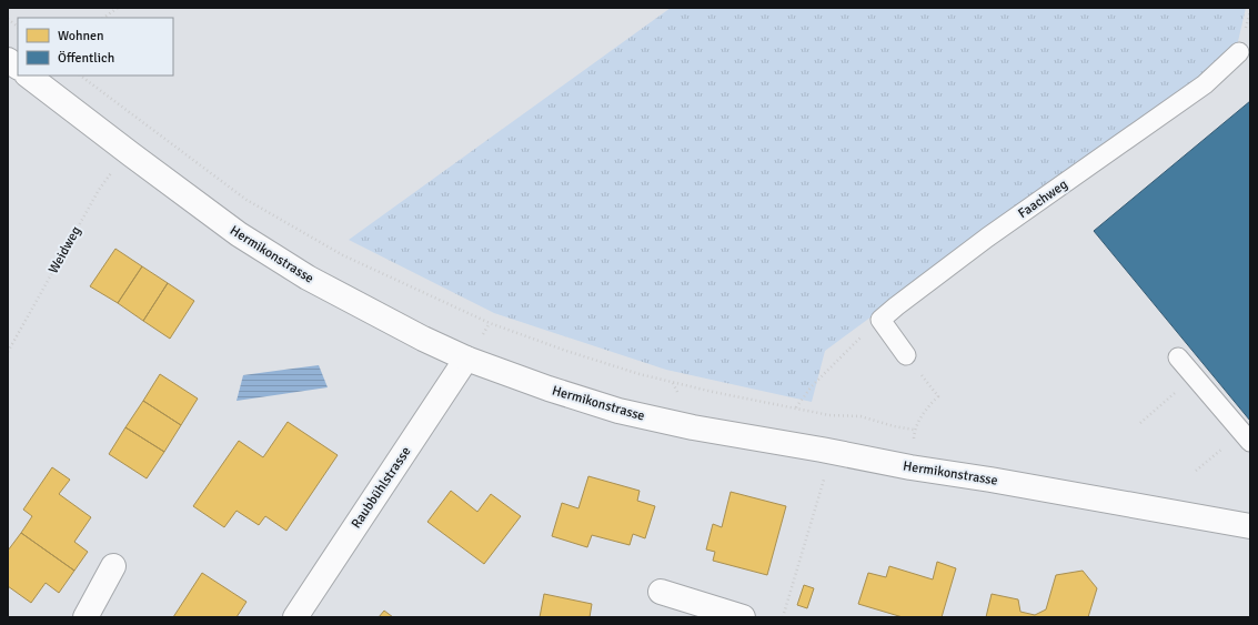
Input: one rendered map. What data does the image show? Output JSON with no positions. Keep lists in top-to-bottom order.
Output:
{
  "streets": {
    "street": ["Hermikonstrasse", "Raubbühlstrasse"],
    "lane": ["Faachweg"],
    "path": ["Weidweg"]
  },
  "crossings": [
    ["Weidweg", "Hermikonstrasse"],
    ["Hermikonstrasse", "Raubbühlstrasse"]
  ],
  "legend": ["Wohnen", "Öffentlich"]
}
